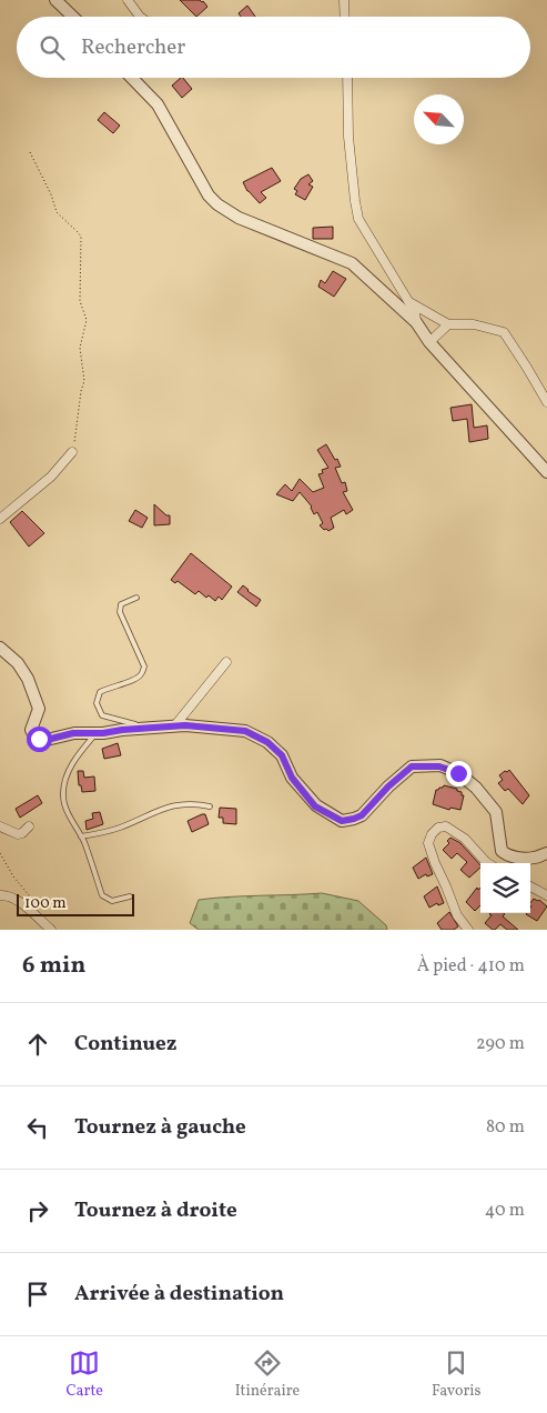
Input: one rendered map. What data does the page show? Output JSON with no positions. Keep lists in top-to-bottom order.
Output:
{
  "scale_bar": "100 m",
  "north": "top left",
  "page": {
    "search": "Rechercher",
    "scale": "100 m",
    "heading": ["6 min", "À pied · 410 m"],
    "list": [
      ["Continuez", "290 m"],
      ["Tournez à gauche", "80 m"],
      ["Tournez à droite", "40 m"],
      "Arrivée à destination"
    ],
    "nav": ["Carte", "Itinéraire", "Favoris"]
  }
}
